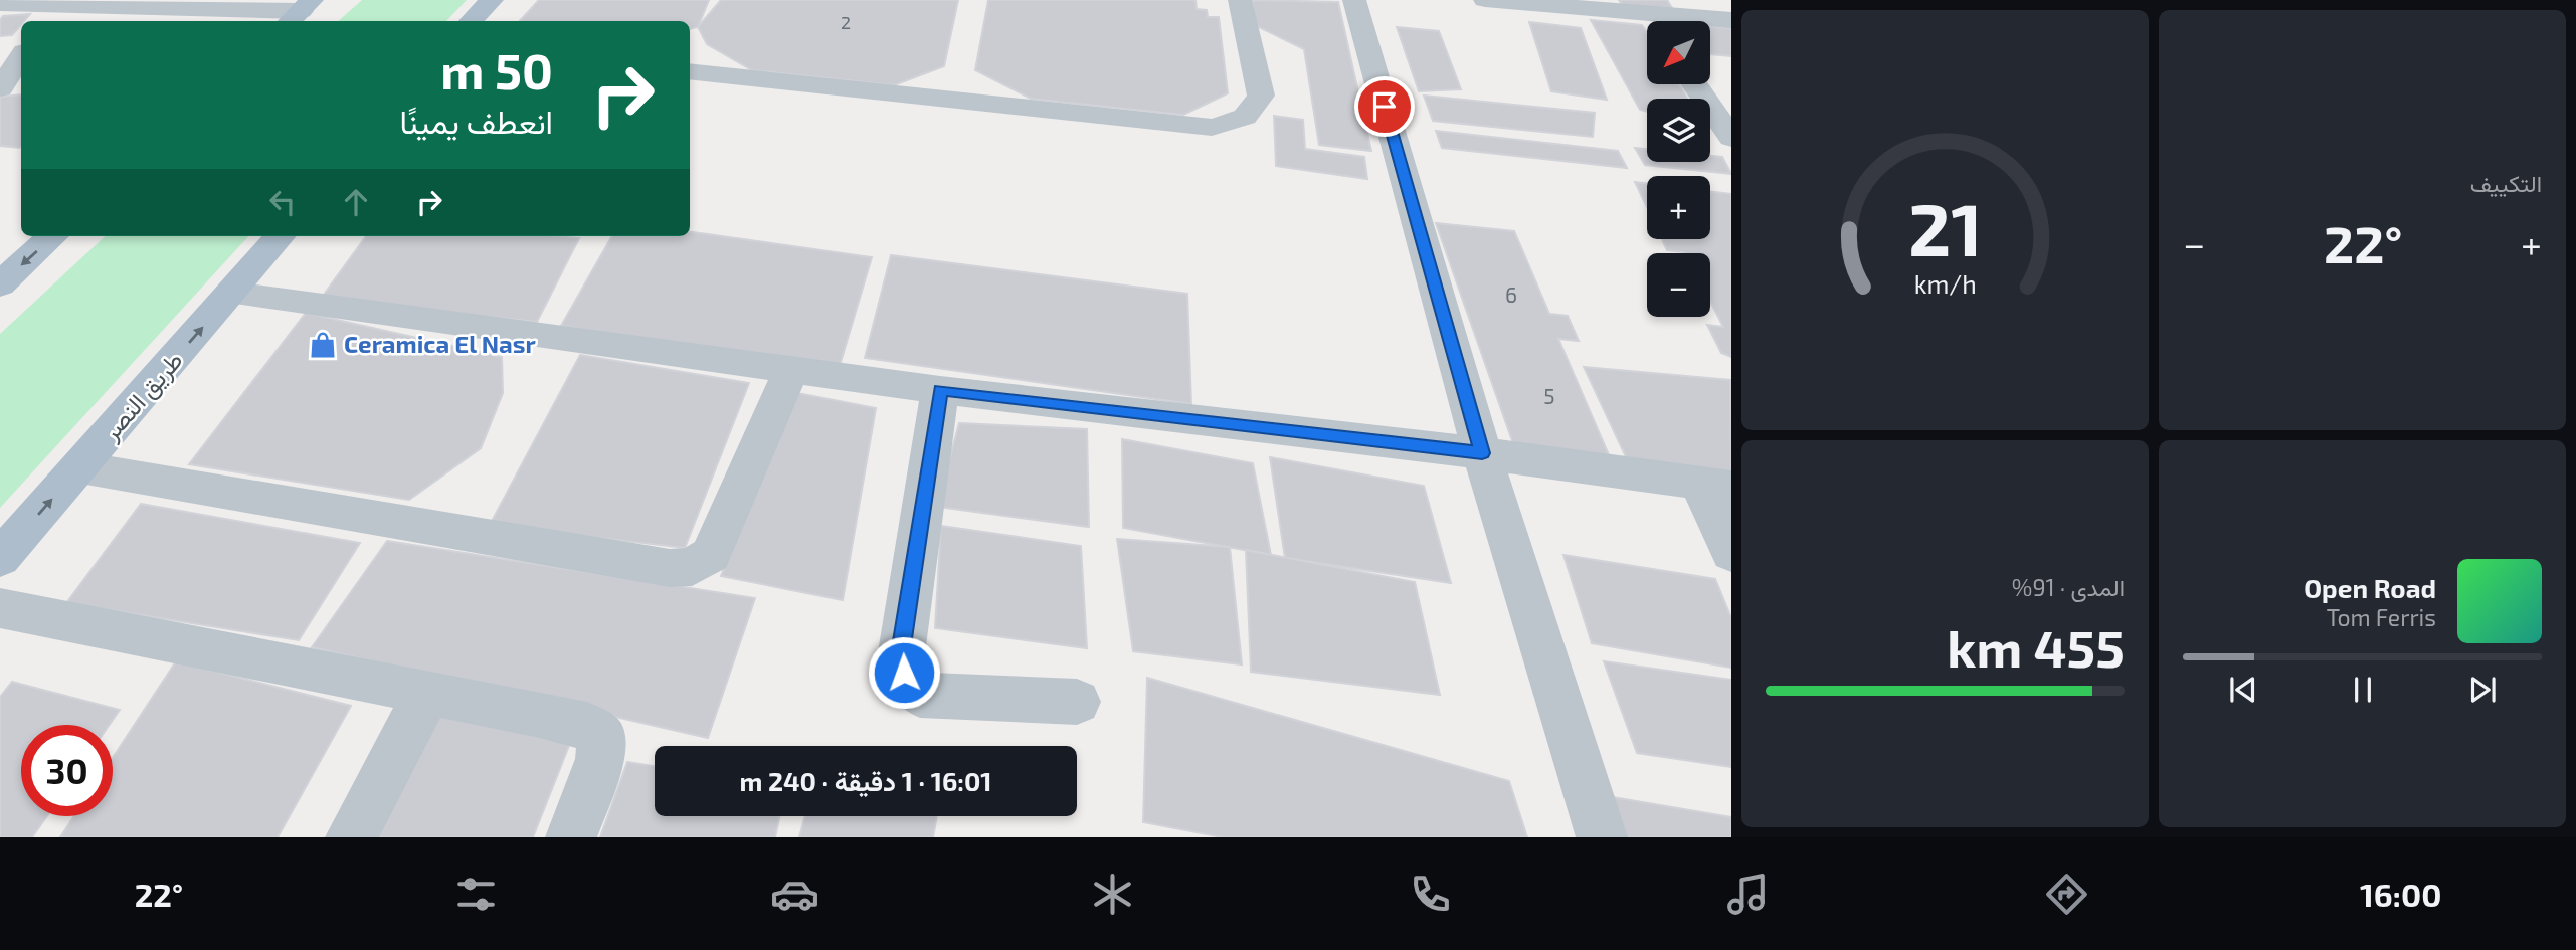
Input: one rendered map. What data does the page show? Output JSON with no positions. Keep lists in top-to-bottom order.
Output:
{
  "streets": {
    "main road": ["طريق النصر"]
  },
  "one_way": ["طريق النصر"],
  "places": {
    "shop": ["Ceramica El Nasr"]
  },
  "house_numbers": ["2", "6", "5"],
  "north": "bottom left",
  "page": {
    "tile": [
      "التكييف",
      ["المدى · 91%", "455 km"]
    ],
    "map_buttons": ["+", "−"],
    "turn": ["50 m", "انعطف يمينًا"],
    "heat": ["−", "22°", "+"],
    "song": ["Open Road", "Tom Ferris"],
    "limit": "30",
    "trip": "16:01 · 1 دقيقة · 240 m",
    "tabs": ["16:00", "22°"],
    "gauge": ["21", "km/h"]
  }
}
